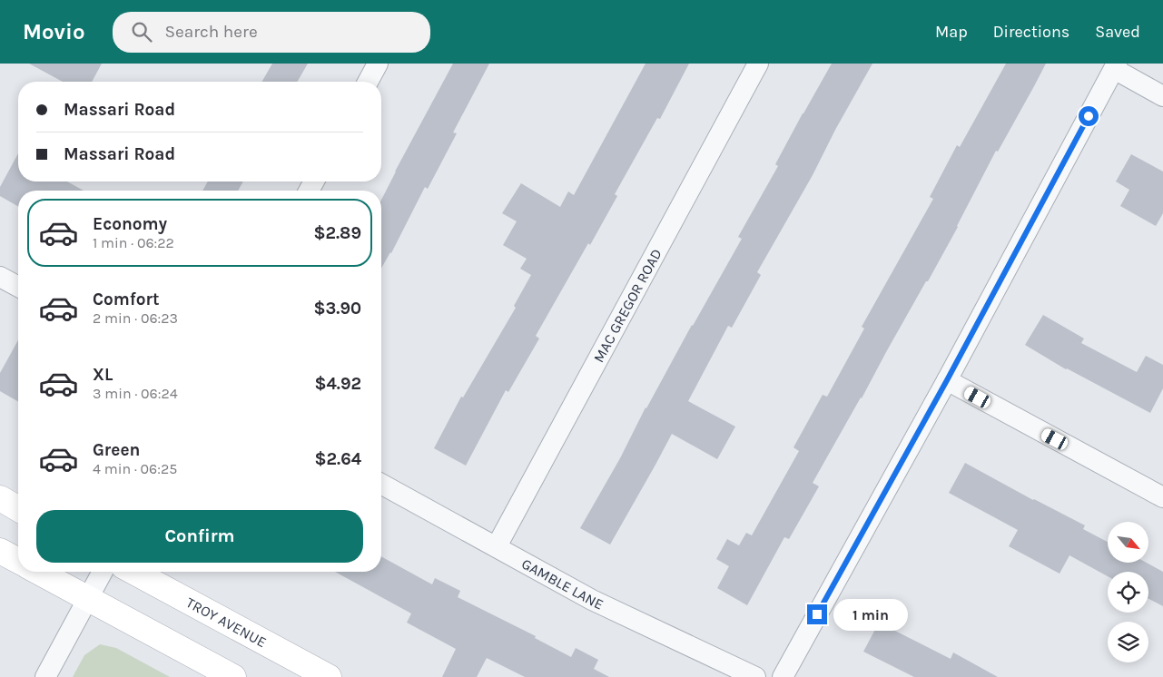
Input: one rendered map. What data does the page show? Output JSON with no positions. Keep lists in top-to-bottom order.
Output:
{
  "streets": {
    "main road": ["TROY AVENUE"],
    "street": ["MAC GREGOR ROAD", "GAMBLE LANE"]
  },
  "crossings": [
    ["MAC GREGOR ROAD", "GAMBLE LANE"]
  ],
  "north": "bottom right",
  "page": {
    "header": "Movio",
    "search": "Search here",
    "nav": ["Map", "Directions", "Saved"],
    "banner": ["Massari Road", "Massari Road"],
    "list": [
      {
        "name": "Economy",
        "note": "1 min · 06:22",
        "value": "$2.89"
      },
      {
        "name": "Comfort",
        "note": "2 min · 06:23",
        "value": "$3.90"
      },
      {
        "name": "XL",
        "note": "3 min · 06:24",
        "value": "$4.92"
      },
      {
        "name": "Green",
        "note": "4 min · 06:25",
        "value": "$2.64"
      }
    ],
    "buttons": "Confirm",
    "bubble": "1 min"
  }
}
